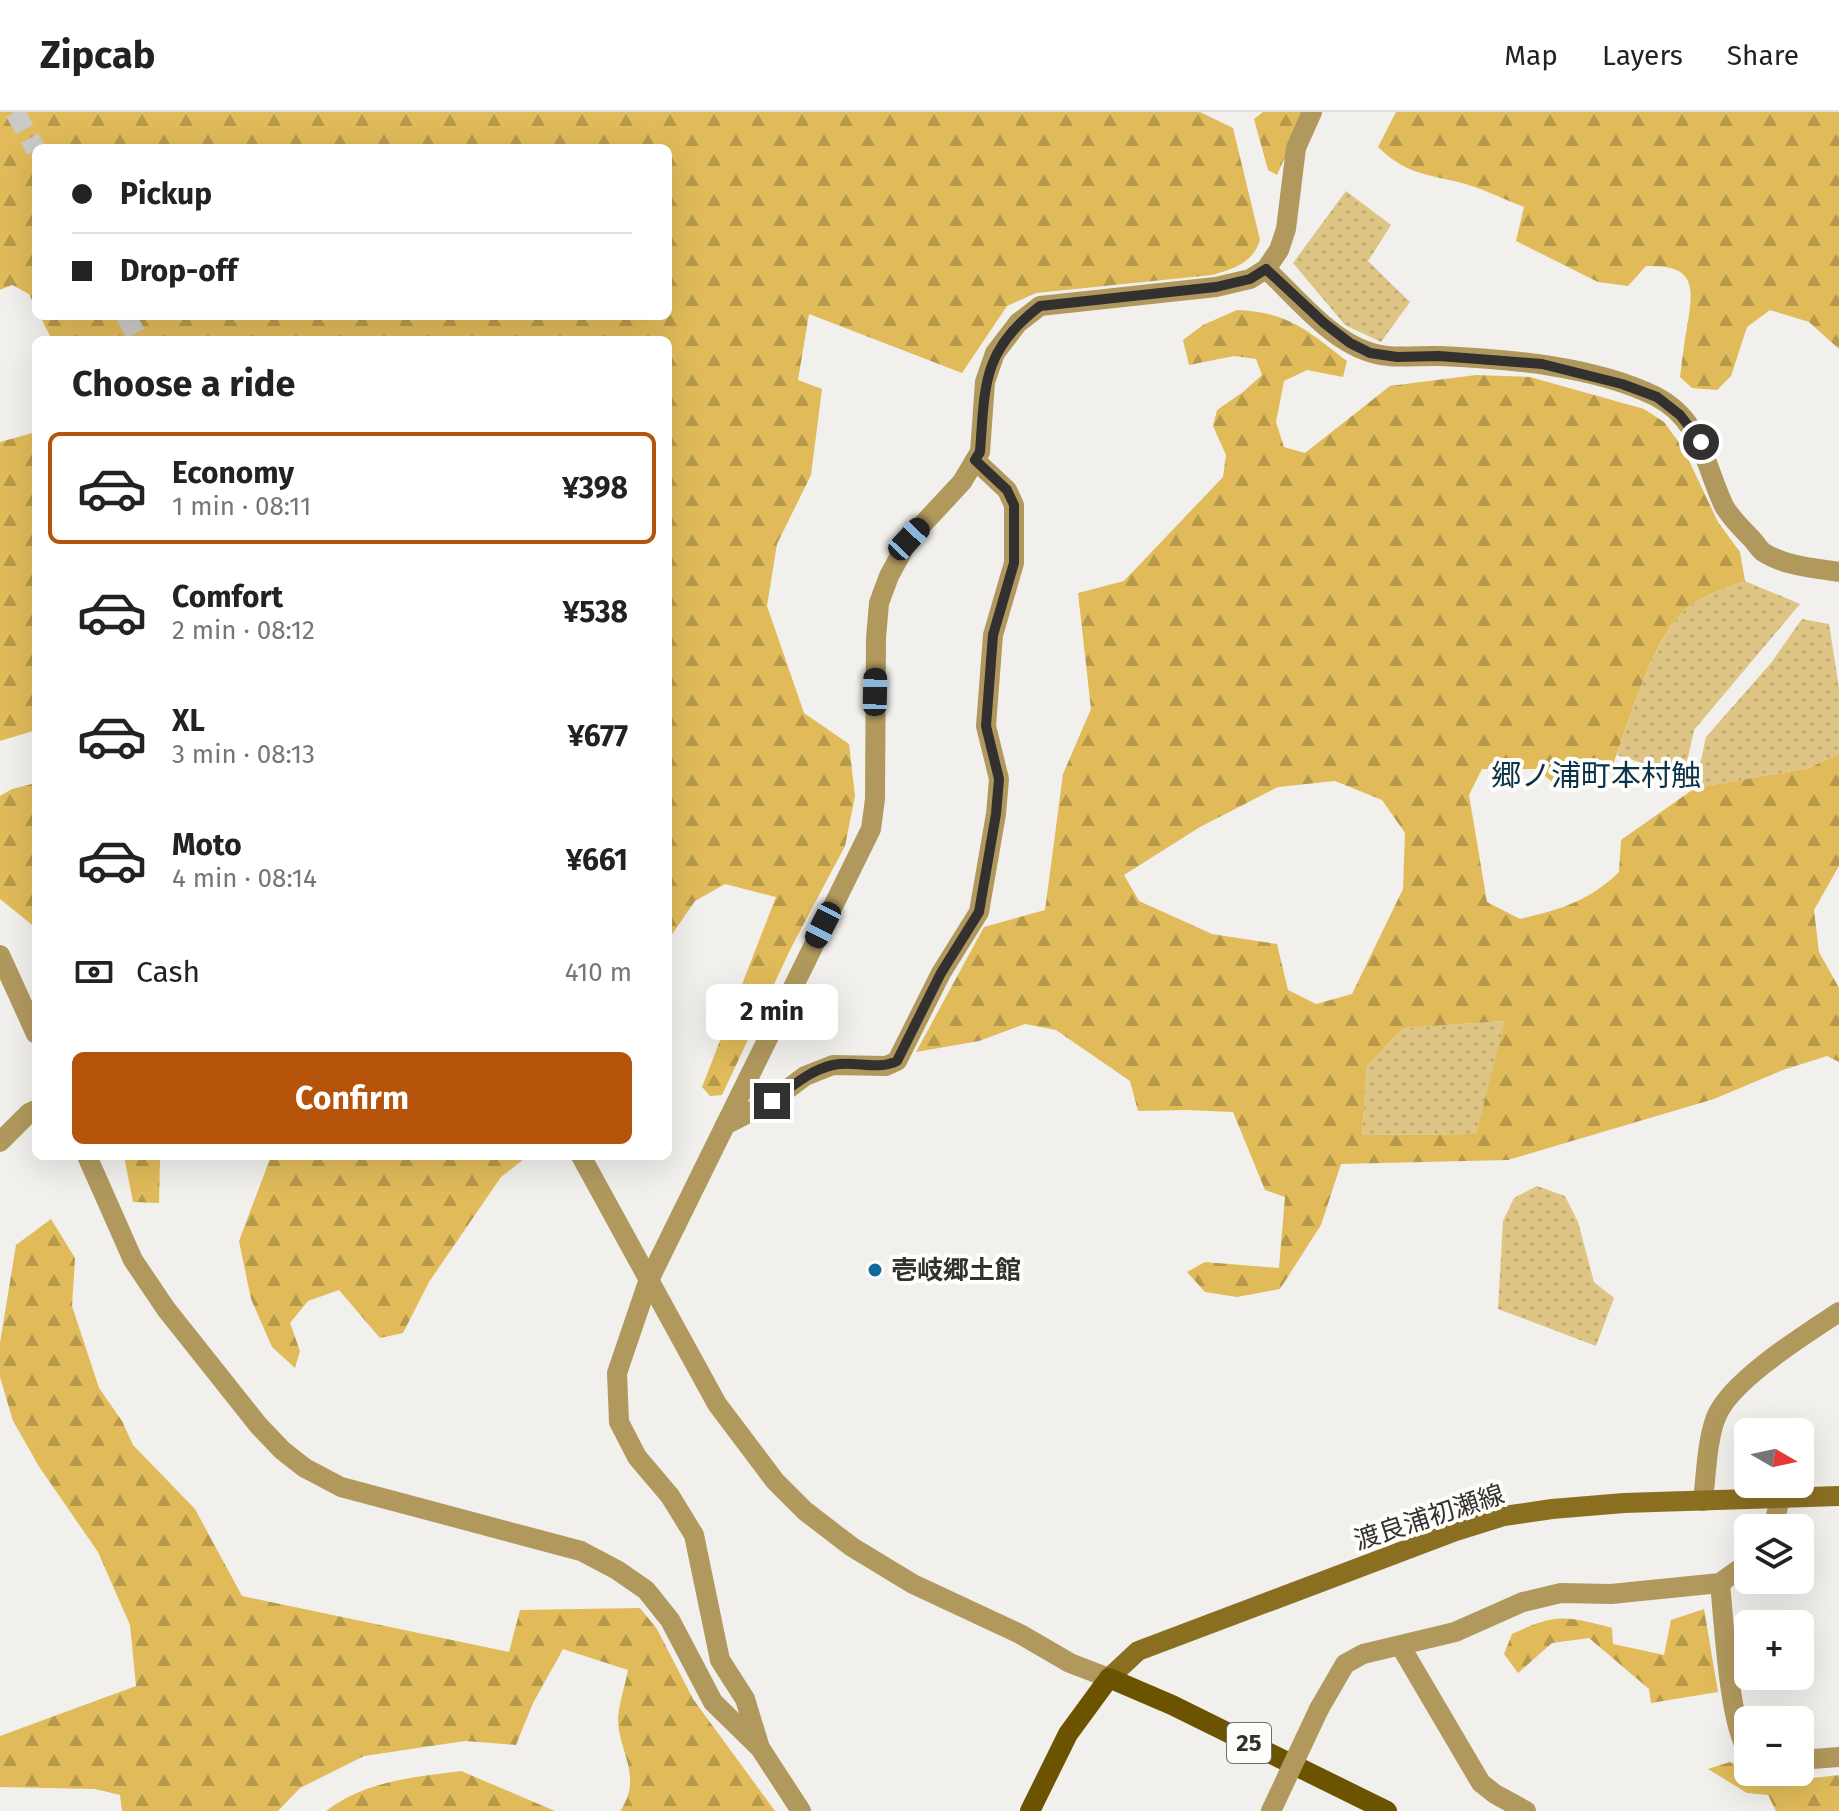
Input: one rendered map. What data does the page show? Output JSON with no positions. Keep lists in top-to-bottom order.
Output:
{
  "streets": {
    "main road": ["渡良浦初瀬線", "25"]
  },
  "crossings": [
    ["渡良浦初瀬線", "25"]
  ],
  "districts": ["郷ノ浦町本村触"],
  "places": ["壱岐郷土館"],
  "north": "right",
  "page": {
    "header": "Zipcab",
    "nav": ["Map", "Layers", "Share"],
    "banner": ["Pickup", "Drop-off"],
    "heading": "Choose a ride",
    "list": [
      {
        "name": "Economy",
        "note": "1 min · 08:11",
        "value": "¥398"
      },
      {
        "name": "Comfort",
        "note": "2 min · 08:12",
        "value": "¥538"
      },
      {
        "name": "XL",
        "note": "3 min · 08:13",
        "value": "¥677"
      },
      {
        "name": "Moto",
        "note": "4 min · 08:14",
        "value": "¥661"
      }
    ],
    "pay": ["Cash", "410 m"],
    "bubble": "2 min",
    "buttons": "Confirm",
    "map_buttons": ["+", "−"]
  }
}
